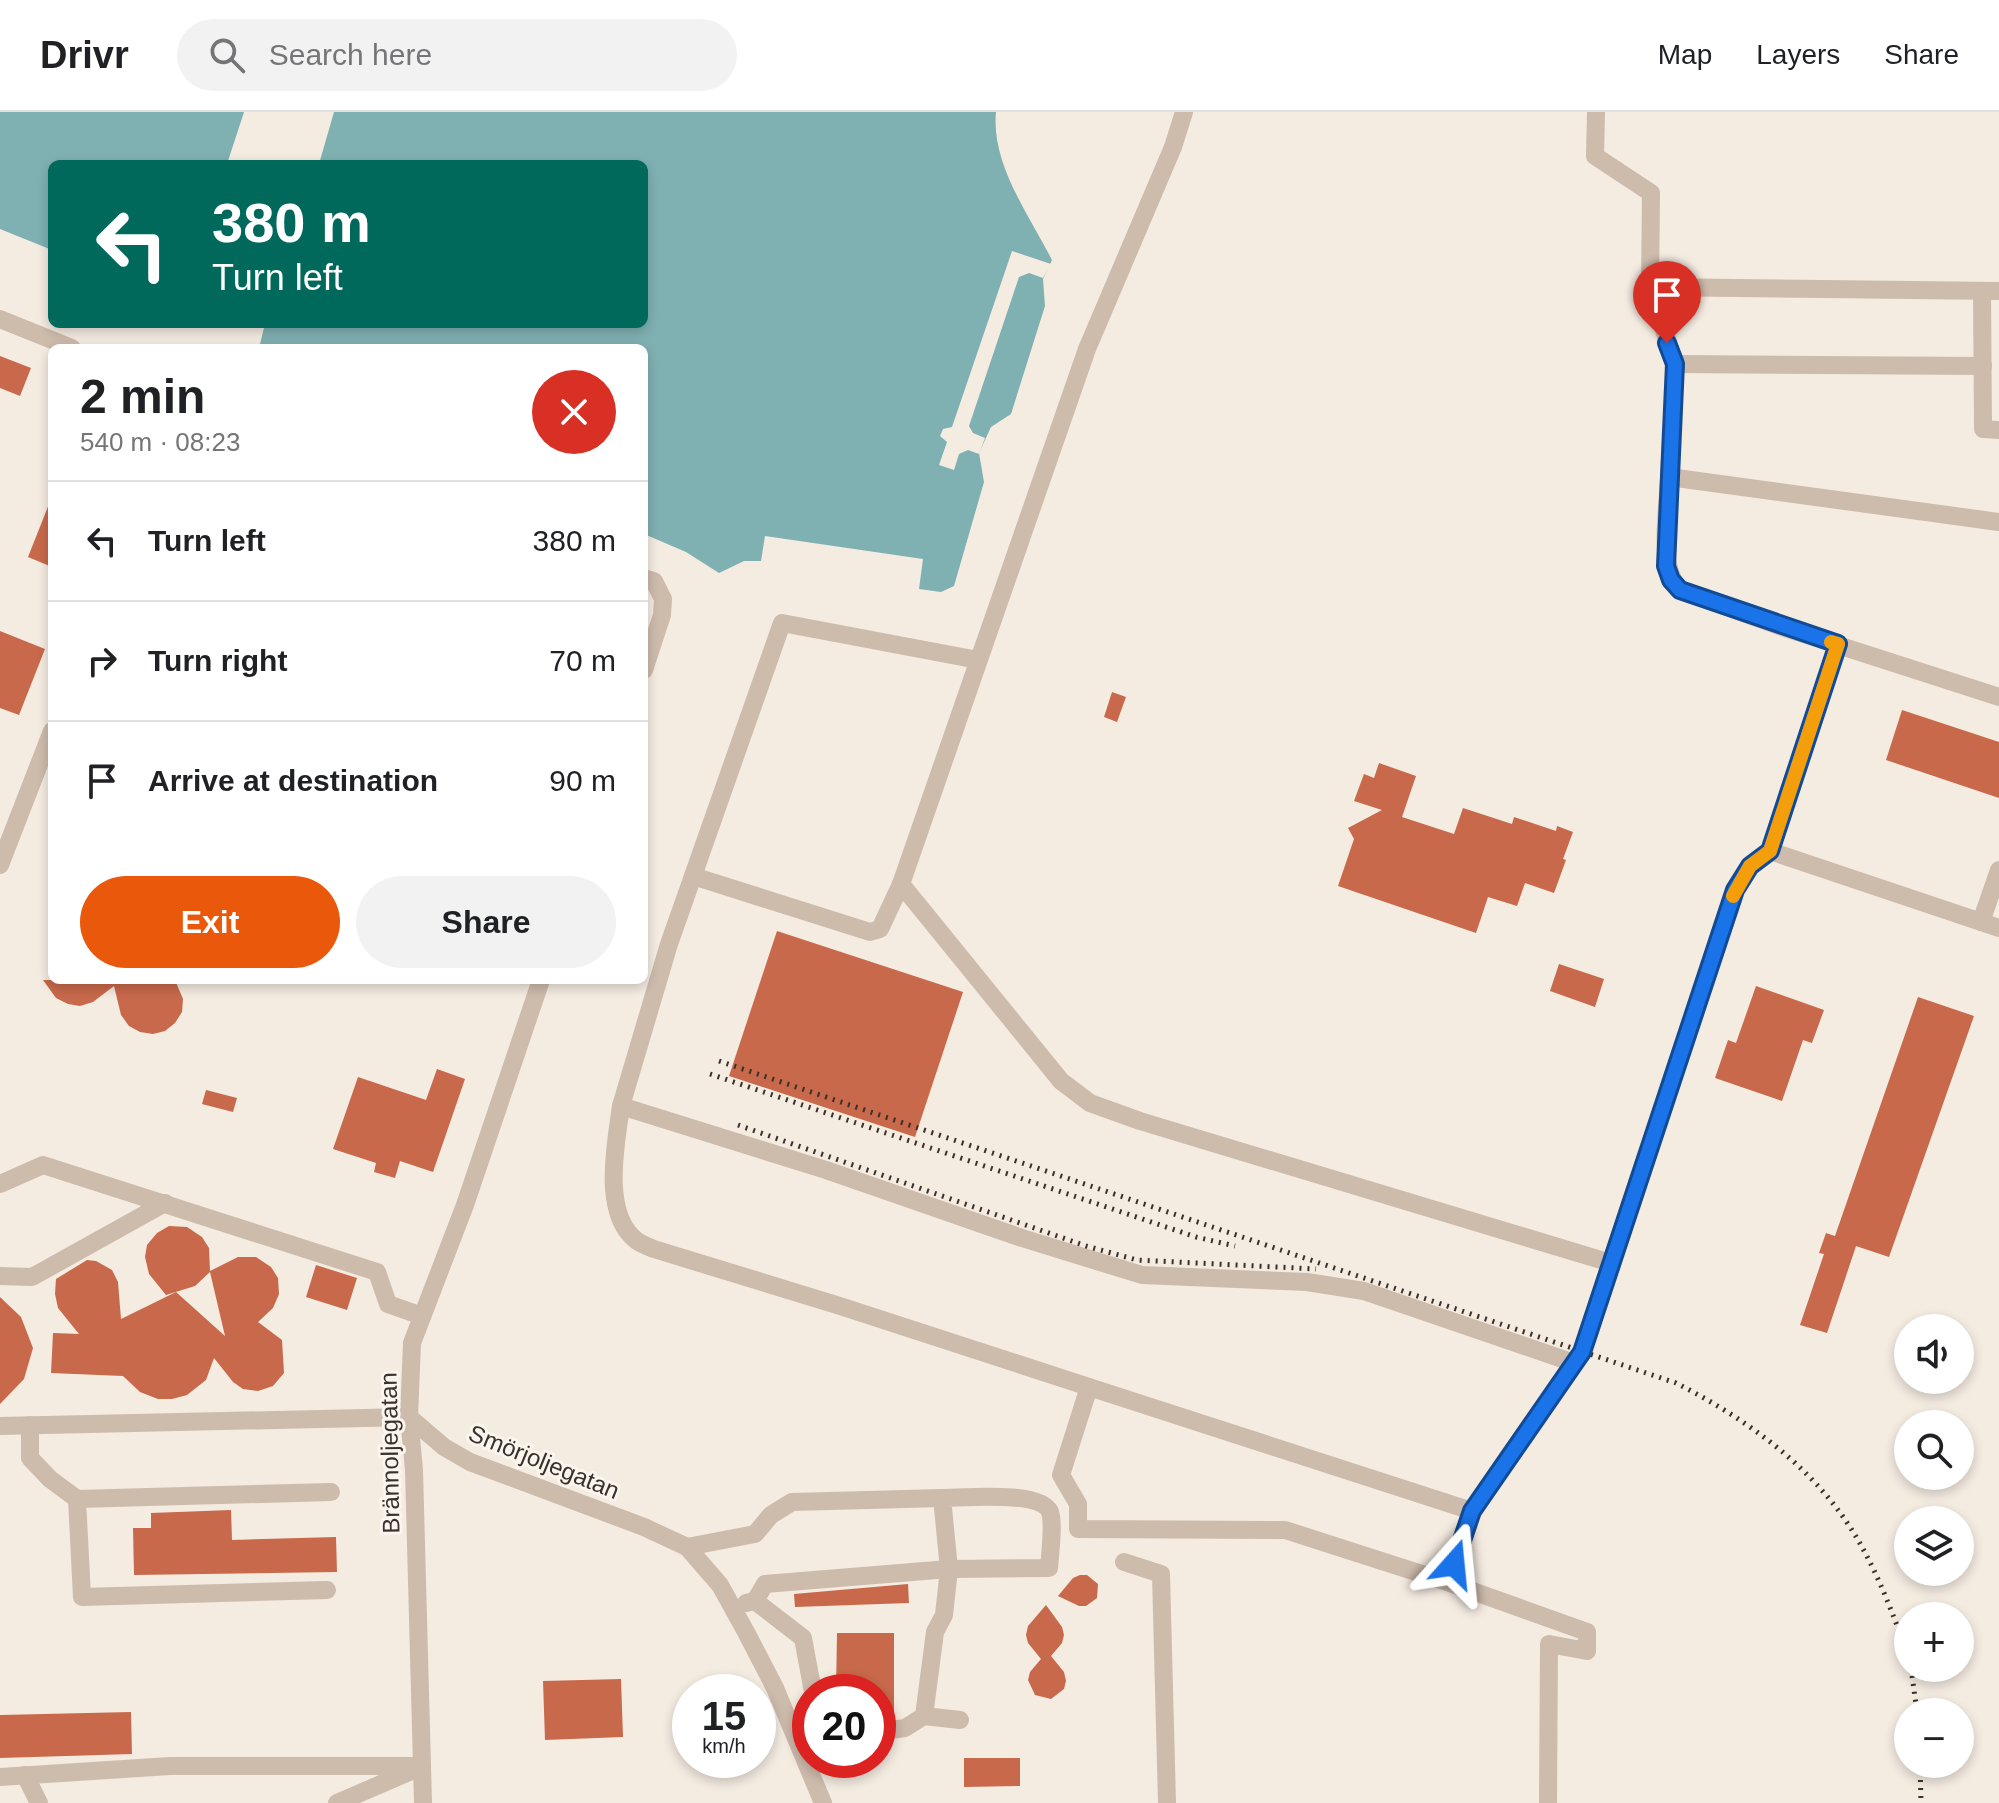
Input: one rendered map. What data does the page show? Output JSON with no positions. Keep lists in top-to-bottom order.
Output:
{
  "streets": {
    "street": ["Brännoljegatan", "Smörjoljegatan"]
  },
  "crossings": [
    ["Brännoljegatan", "Smörjoljegatan"]
  ],
  "page": {
    "header": "Drivr",
    "search": "Search here",
    "nav": ["Map", "Layers", "Share"],
    "turn": ["380 m", "Turn left"],
    "heading": ["2 min", "540 m · 08:23"],
    "list": [
      {
        "name": "Turn left",
        "value": "380 m"
      },
      {
        "name": "Turn right",
        "value": "70 m"
      },
      {
        "name": "Arrive at destination",
        "value": "90 m"
      }
    ],
    "buttons": ["Exit", "Share"],
    "map_buttons": ["+", "−"],
    "speed": "15 km/h",
    "limit": "20"
  }
}
